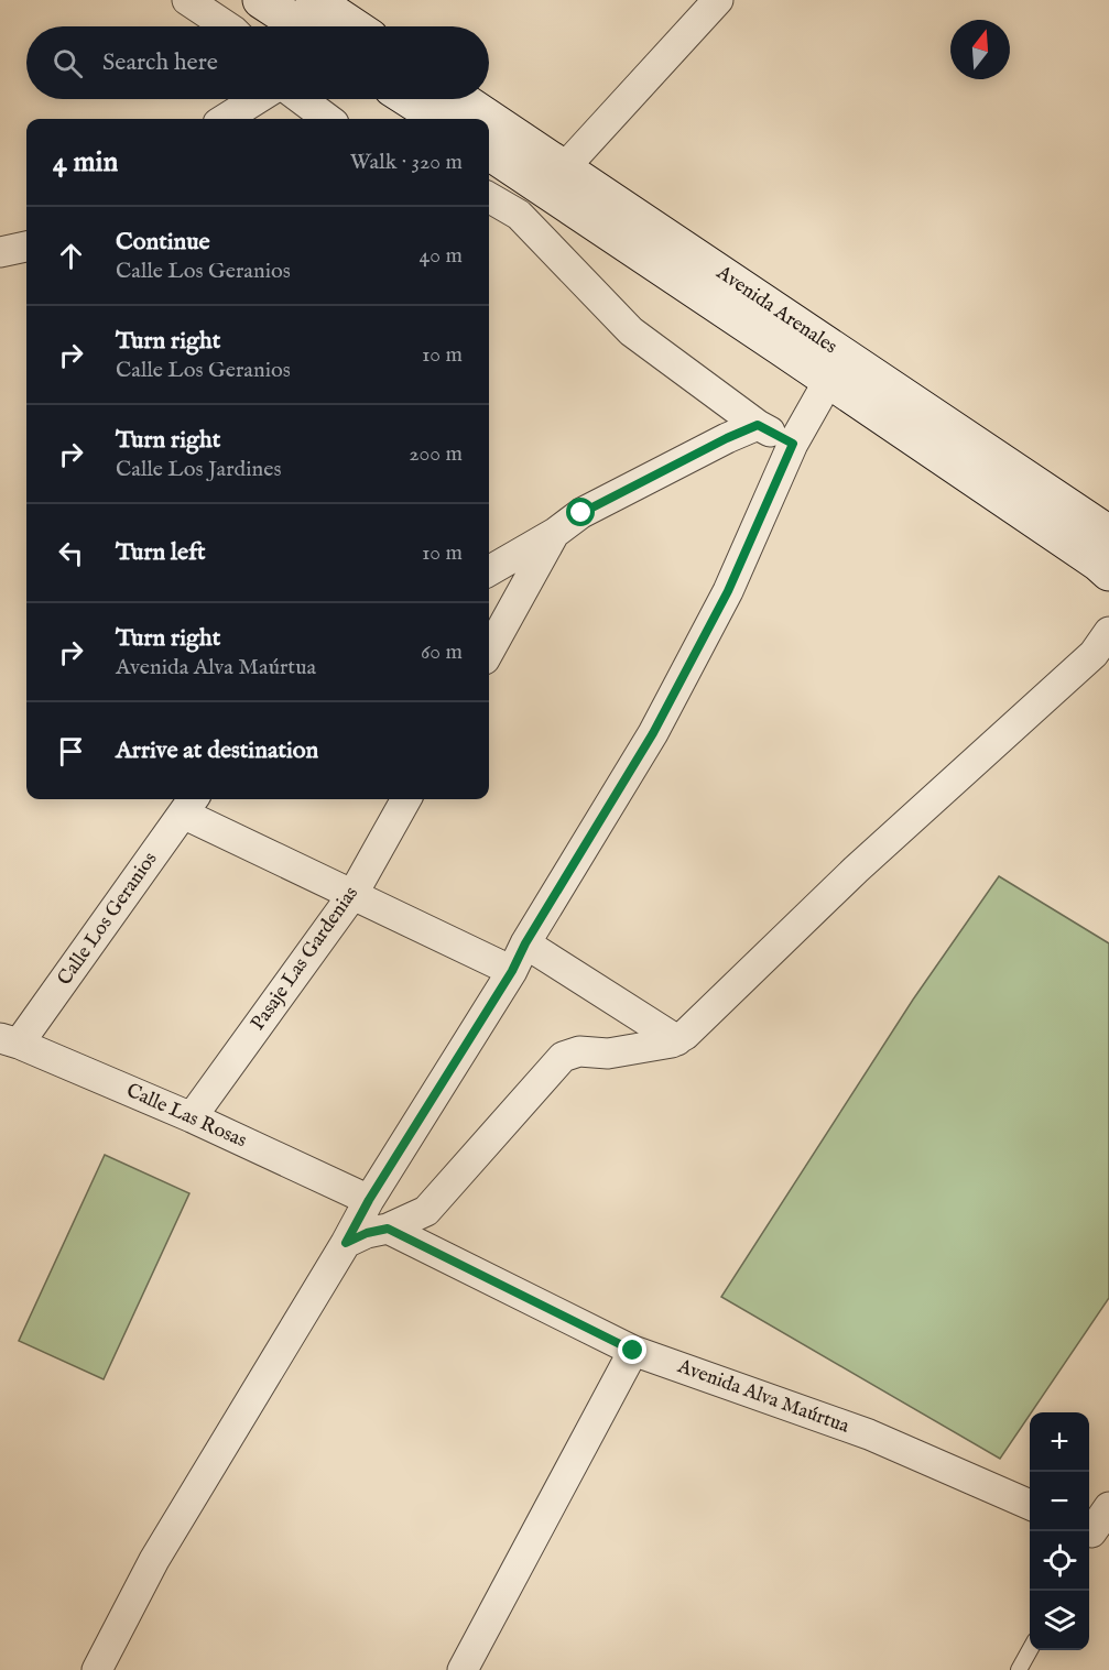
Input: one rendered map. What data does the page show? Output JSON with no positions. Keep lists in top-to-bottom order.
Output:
{
  "streets": {
    "main road": ["Avenida Arenales"],
    "street": [
      "Calle Los Geranios",
      "Pasaje Las Gardenias",
      "Calle Las Rosas",
      "Avenida Alva Maúrtua"
    ]
  },
  "crossings": [
    ["Calle Los Geranios", "Calle Las Rosas"],
    ["Pasaje Las Gardenias", "Calle Las Rosas"]
  ],
  "north": "top",
  "page": {
    "search": "Search here",
    "heading": ["4 min", "Walk · 320 m"],
    "list": [
      ["Continue", "Calle Los Geranios", "40 m"],
      ["Turn right", "Calle Los Geranios", "10 m"],
      ["Turn right", "Calle Los Jardines", "200 m"],
      ["Turn left", "10 m"],
      ["Turn right", "Avenida Alva Maúrtua", "60 m"],
      "Arrive at destination"
    ],
    "map_buttons": ["+", "−"]
  }
}
